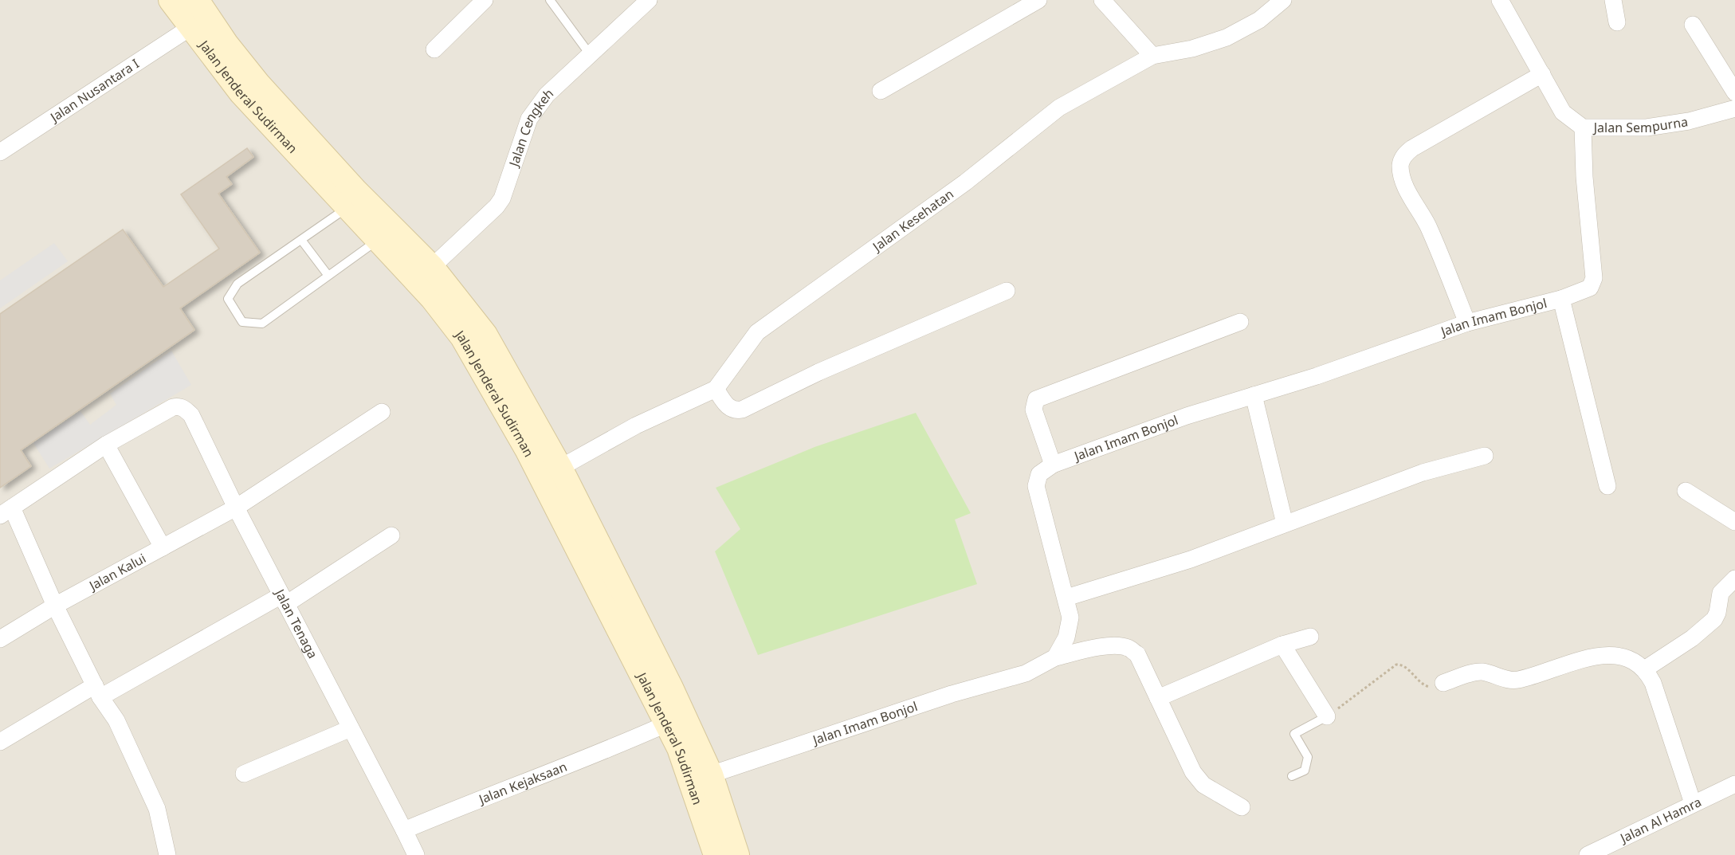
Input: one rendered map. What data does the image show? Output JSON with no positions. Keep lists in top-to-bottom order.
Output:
{
  "streets": {
    "street": [
      "Jalan Nusantara I",
      "Jalan Jenderal Sudirman",
      "Jalan Sempurna",
      "Jalan Cengkeh",
      "Jalan Kesehatan",
      "Jalan Imam Bonjol",
      "Jalan Kalui",
      "Jalan Tenaga",
      "Jalan Kejaksaan",
      "Jalan Al Hamra"
    ]
  },
  "crossings": [
    ["Jalan Nusantara I", "Jalan Jenderal Sudirman"],
    ["Jalan Jenderal Sudirman", "Jalan Cengkeh"],
    ["Jalan Jenderal Sudirman", "Jalan Kesehatan"],
    ["Jalan Jenderal Sudirman", "Jalan Imam Bonjol"],
    ["Jalan Jenderal Sudirman", "Jalan Kejaksaan"],
    ["Jalan Sempurna", "Jalan Imam Bonjol"],
    ["Jalan Kalui", "Jalan Tenaga"],
    ["Jalan Tenaga", "Jalan Kejaksaan"]
  ]
}
